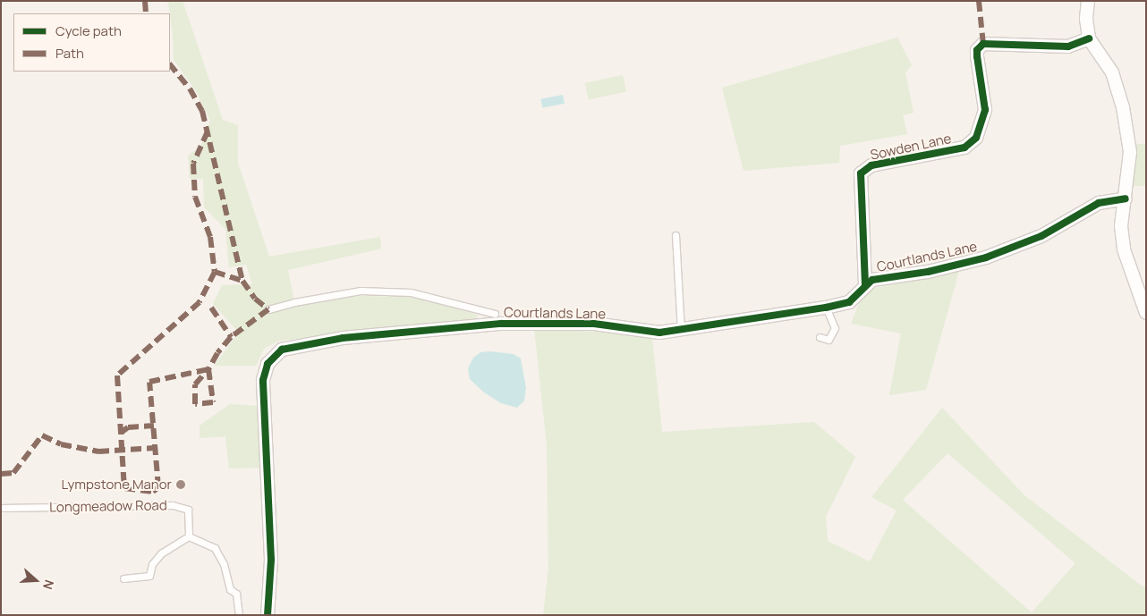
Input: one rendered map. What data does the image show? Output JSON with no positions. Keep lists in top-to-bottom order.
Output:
{
  "streets": {
    "street": ["Sowden Lane", "Courtlands Lane"],
    "lane": ["Longmeadow Road"]
  },
  "crossings": [
    ["Sowden Lane", "Courtlands Lane"]
  ],
  "places": ["Lympstone Manor"],
  "legend": ["Cycle path", "Path"],
  "north": "right"
}
